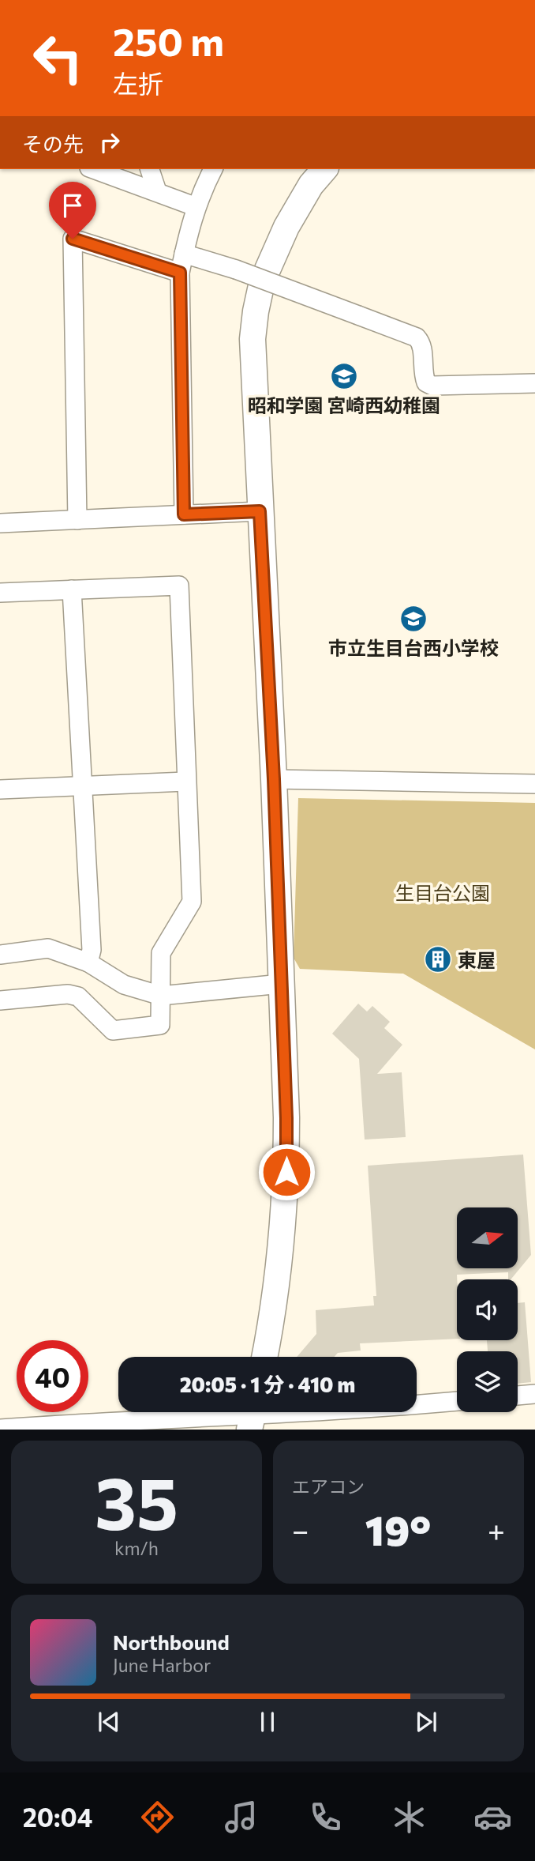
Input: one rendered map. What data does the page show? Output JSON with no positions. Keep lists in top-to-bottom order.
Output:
{
  "parks": ["生目台公園"],
  "places": {
    "school or university": ["昭和学園 宮崎西幼稚園", "市立生目台西小学校"],
    "building": ["東屋"]
  },
  "north": "right",
  "page": {
    "turn": ["250 m", "左折"],
    "then": "その先",
    "limit": "40",
    "trip": "20:05 · 1 分 · 410 m",
    "tile": [
      ["35", "km/h"],
      "エアコン"
    ],
    "heat": ["−", "19°", "+"],
    "song": ["Northbound", "June Harbor"],
    "tabs": "20:04"
  }
}
